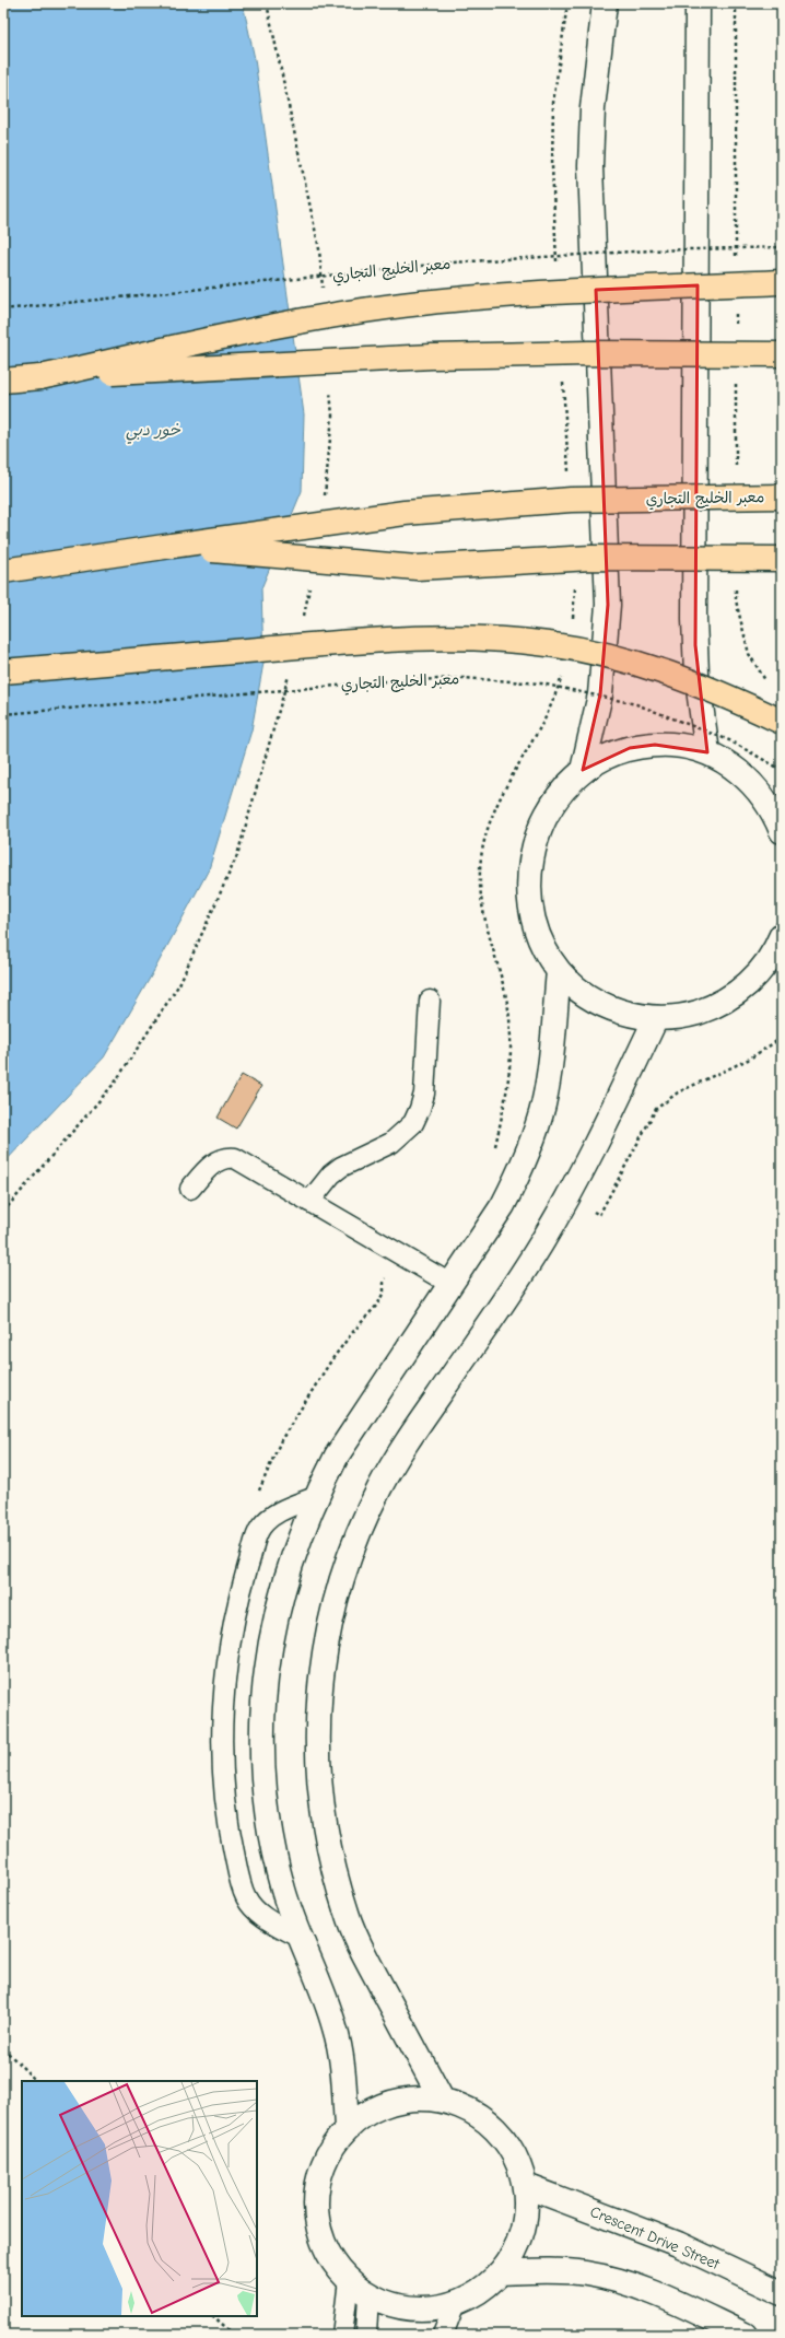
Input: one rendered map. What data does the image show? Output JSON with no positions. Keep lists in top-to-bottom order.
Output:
{
  "streets": {
    "highway": ["معبر الخليج التجاري"],
    "street": ["Crescent Drive Street"]
  },
  "water": ["خور دبي"]
}
